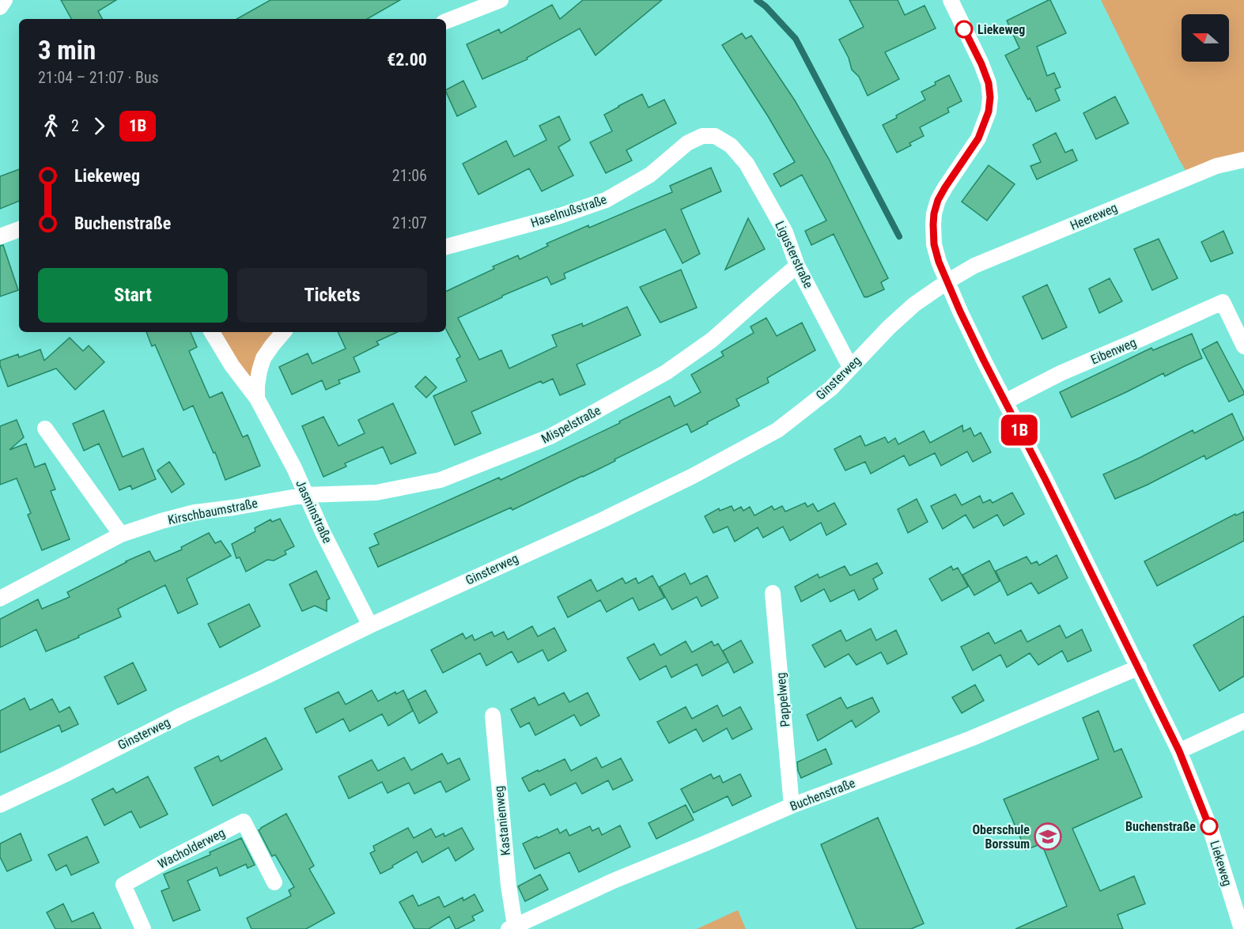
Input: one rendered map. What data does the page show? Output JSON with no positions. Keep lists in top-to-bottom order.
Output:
{
  "streets": {
    "street": [
      "Haselnußstraße",
      "Heereweg",
      "Ligusterstraße",
      "Eibenweg",
      "Ginsterweg",
      "Mispelstraße",
      "Kirschbaumstraße",
      "Jasminstraße",
      "Pappelweg",
      "Buchenstraße",
      "Kastanienweg",
      "Wacholderweg",
      "Liekeweg"
    ]
  },
  "crossings": [
    ["Haselnußstraße", "Ligusterstraße"],
    ["Heereweg", "Ginsterweg"],
    ["Heereweg", "Liekeweg"],
    ["Ligusterstraße", "Ginsterweg"],
    ["Ligusterstraße", "Mispelstraße"],
    ["Eibenweg", "Liekeweg"],
    ["Ginsterweg", "Jasminstraße"],
    ["Ginsterweg", "Liekeweg"],
    ["Mispelstraße", "Kirschbaumstraße"],
    ["Mispelstraße", "Jasminstraße"],
    ["Kirschbaumstraße", "Jasminstraße"],
    ["Pappelweg", "Buchenstraße"],
    ["Buchenstraße", "Kastanienweg"],
    ["Buchenstraße", "Liekeweg"]
  ],
  "places": {
    "other": ["Liekeweg", "Buchenstraße"],
    "school or university": ["Oberschule Borssum"]
  },
  "lines": ["bus line 1B"],
  "north": "left",
  "page": {
    "on_map": "1B",
    "heading": ["3 min", "21:04 – 21:07 · Bus", "€2.00"],
    "legs": ["2", "1B"],
    "list": [
      {
        "name": "Liekeweg",
        "value": "21:06"
      },
      {
        "name": "Buchenstraße",
        "value": "21:07"
      }
    ],
    "buttons": ["Start", "Tickets"]
  }
}
